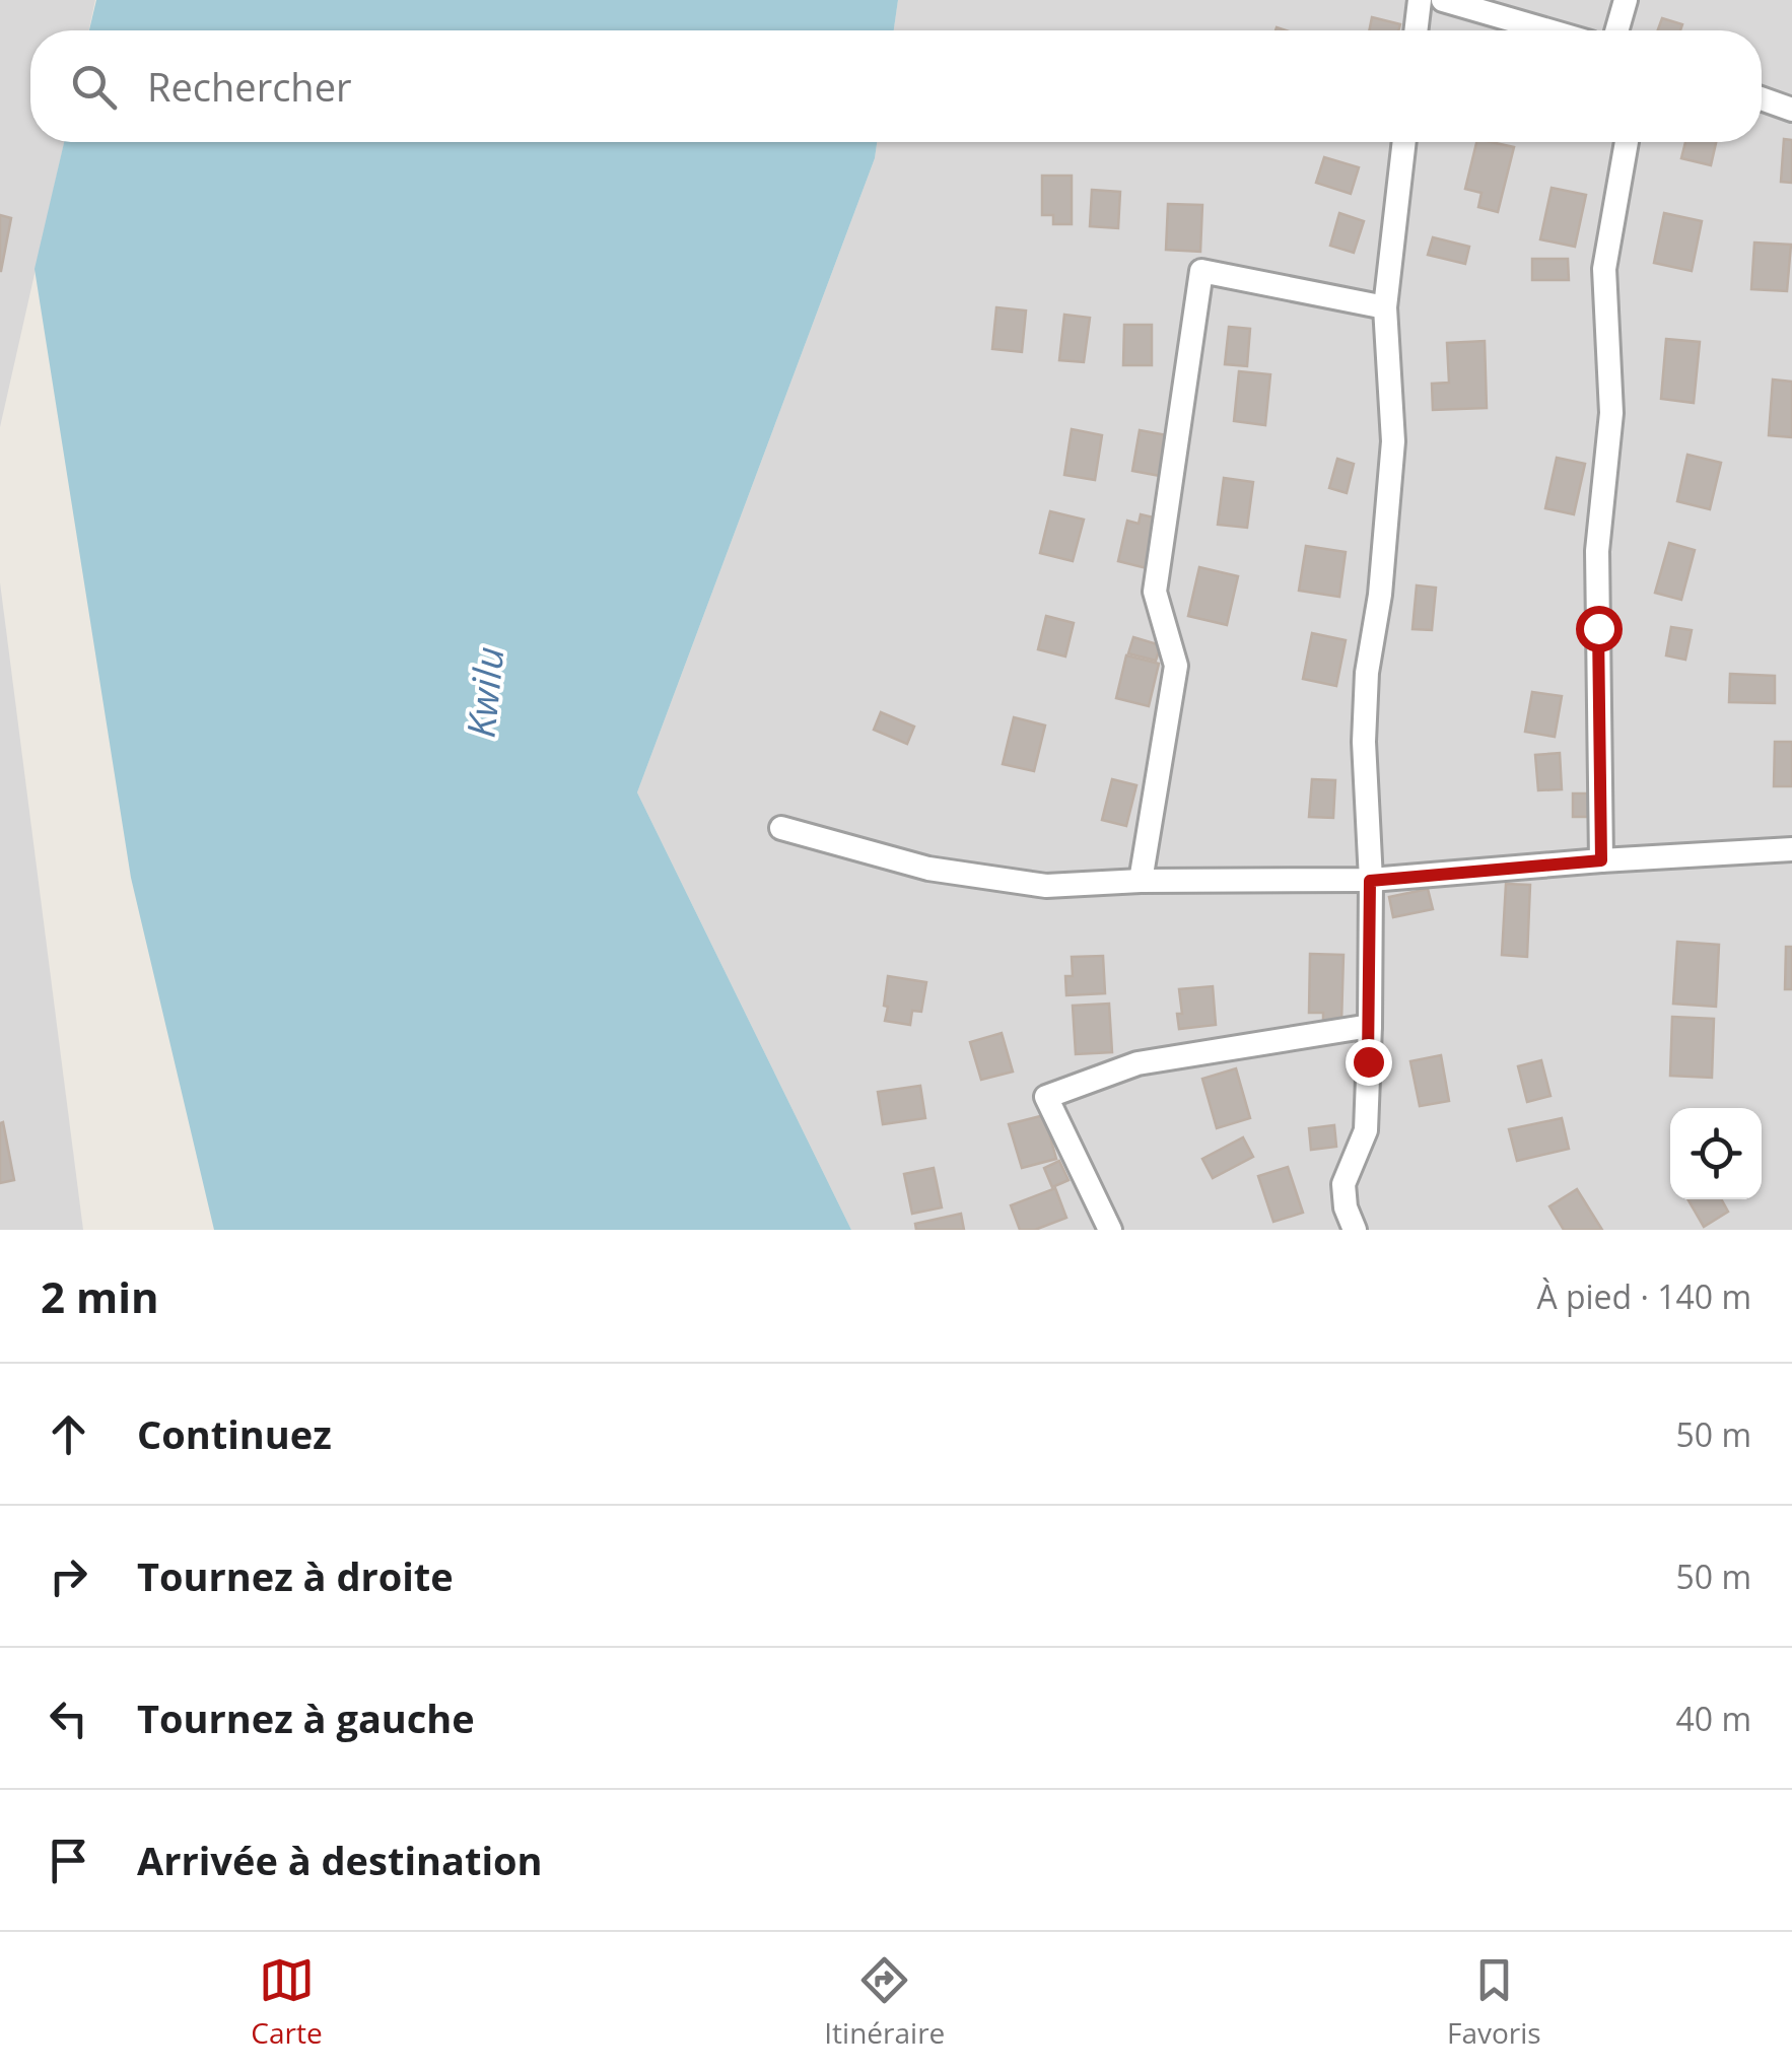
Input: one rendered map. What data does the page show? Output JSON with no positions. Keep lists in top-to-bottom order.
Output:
{
  "water": ["Kwilu"],
  "page": {
    "search": "Rechercher",
    "heading": ["2 min", "À pied · 140 m"],
    "list": [
      ["Continuez", "50 m"],
      ["Tournez à droite", "50 m"],
      ["Tournez à gauche", "40 m"],
      "Arrivée à destination"
    ],
    "nav": ["Carte", "Itinéraire", "Favoris"]
  }
}
